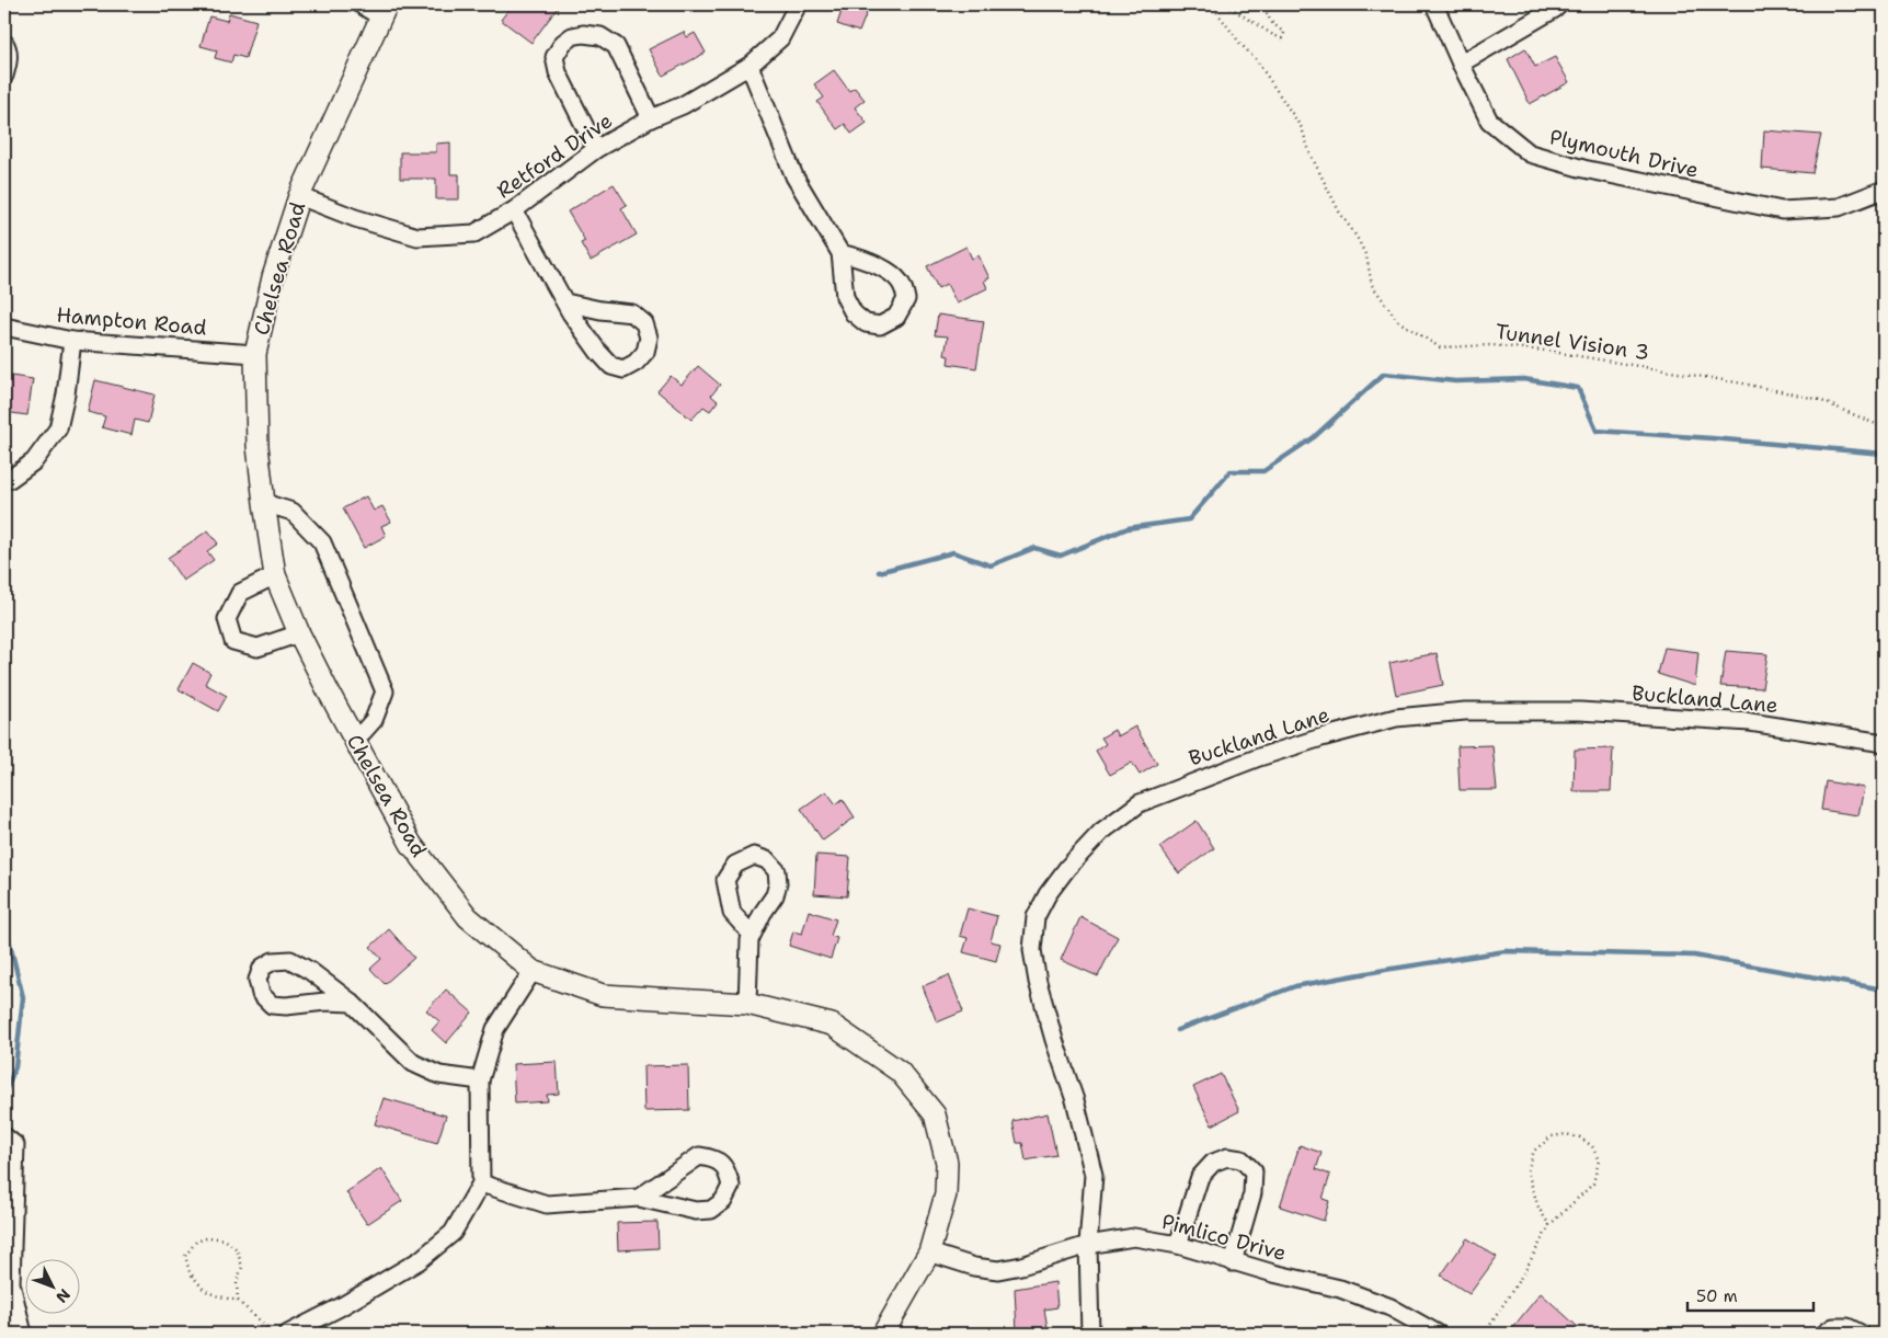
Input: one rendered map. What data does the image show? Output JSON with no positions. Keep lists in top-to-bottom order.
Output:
{
  "streets": {
    "street": [
      "Plymouth Drive",
      "Retford Drive",
      "Chelsea Road",
      "Hampton Road",
      "Buckland Lane",
      "Pimlico Drive"
    ],
    "path": ["Tunnel Vision 3"]
  },
  "crossings": [
    ["Retford Drive", "Chelsea Road"],
    ["Chelsea Road", "Hampton Road"],
    ["Chelsea Road", "Pimlico Drive"],
    ["Buckland Lane", "Pimlico Drive"]
  ],
  "scale_bar": "50 m",
  "north": "bottom right"
}
